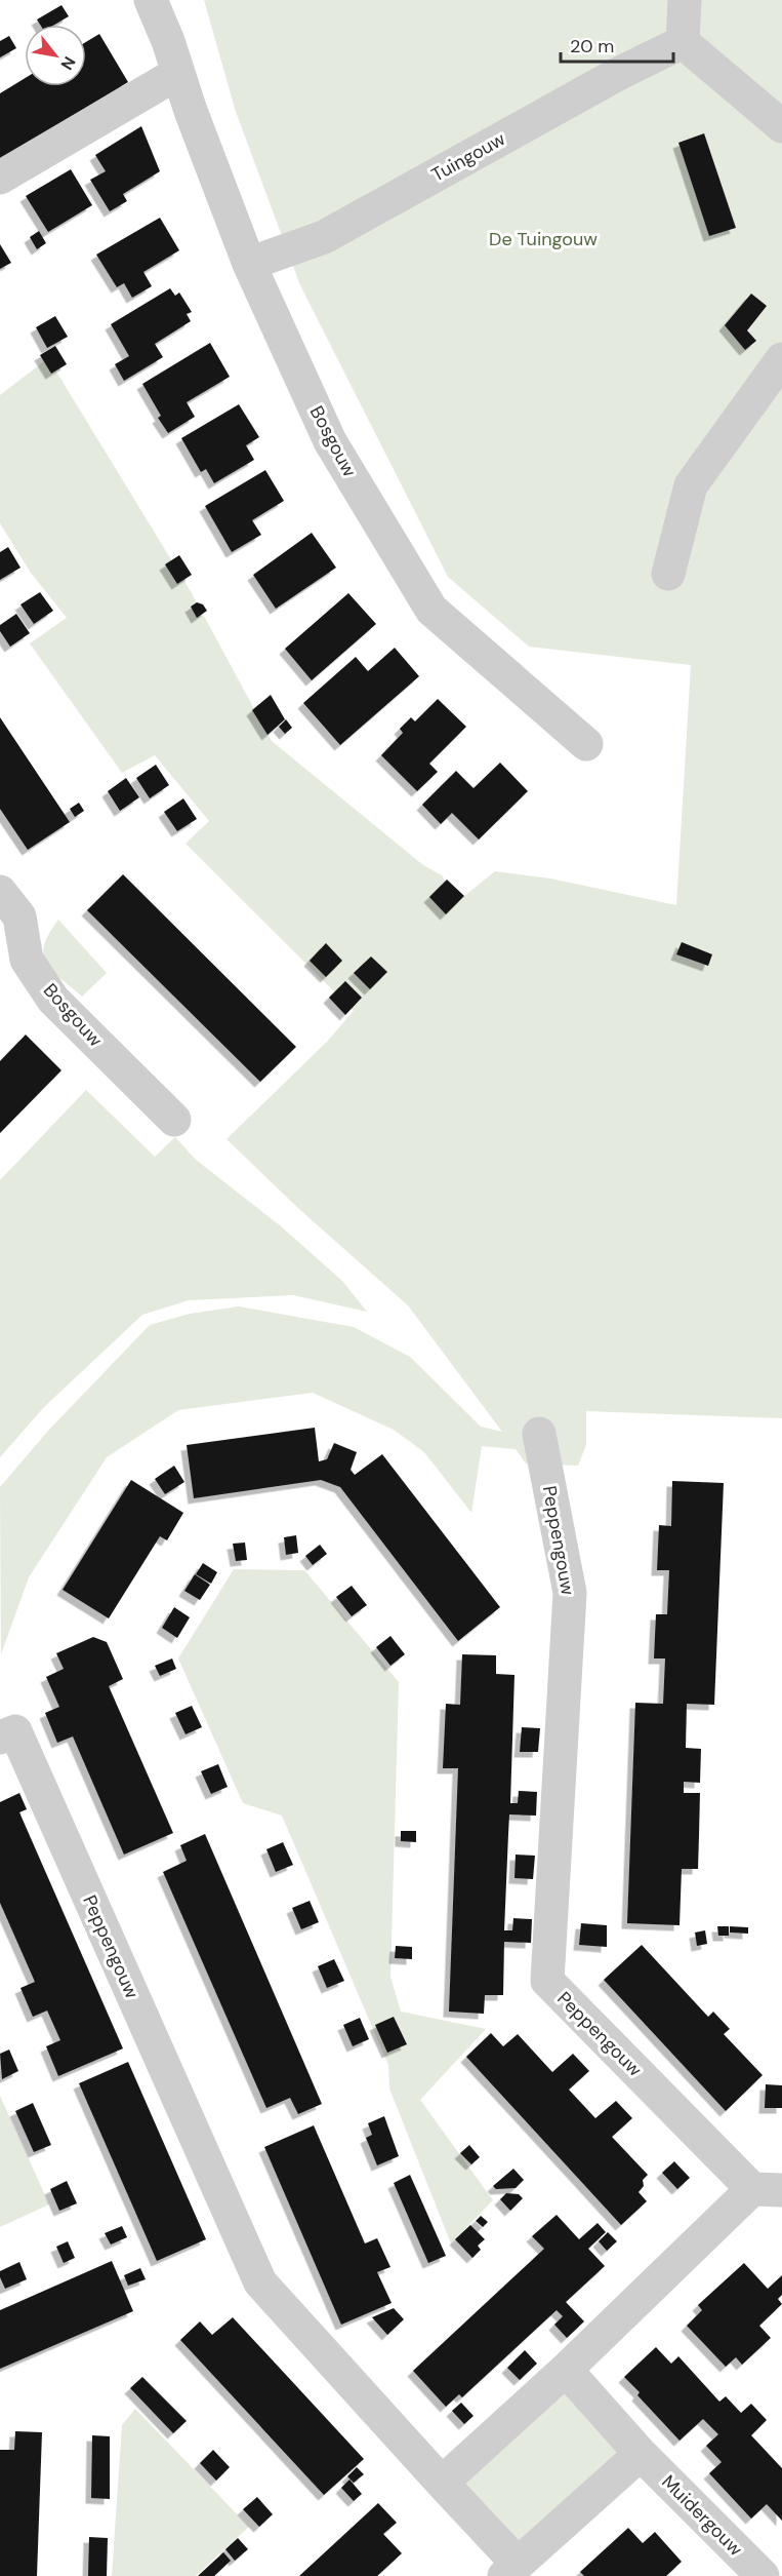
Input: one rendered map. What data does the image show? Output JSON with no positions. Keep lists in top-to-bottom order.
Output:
{
  "streets": {
    "street": [
      "Tuingouw",
      "Bosgouw",
      "Peppengouw",
      "Muidergouw"
    ]
  },
  "crossings": [
    ["Tuingouw", "Bosgouw"]
  ],
  "parks": ["De Tuingouw"],
  "scale_bar": "20 m",
  "north": "bottom right"
}
